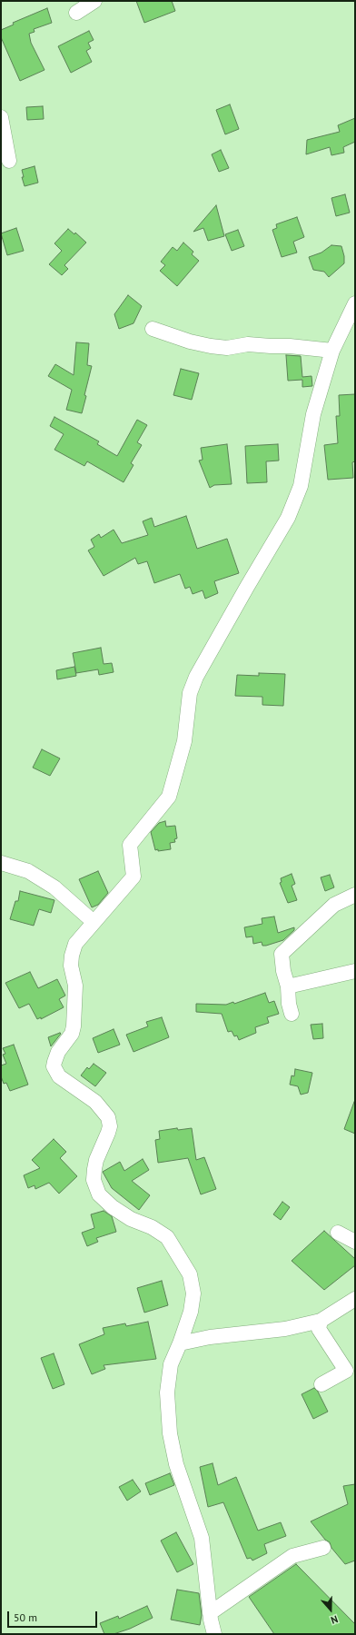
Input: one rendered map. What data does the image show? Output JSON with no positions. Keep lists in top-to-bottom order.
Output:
{
  "scale_bar": "50 m",
  "north": "bottom"
}
